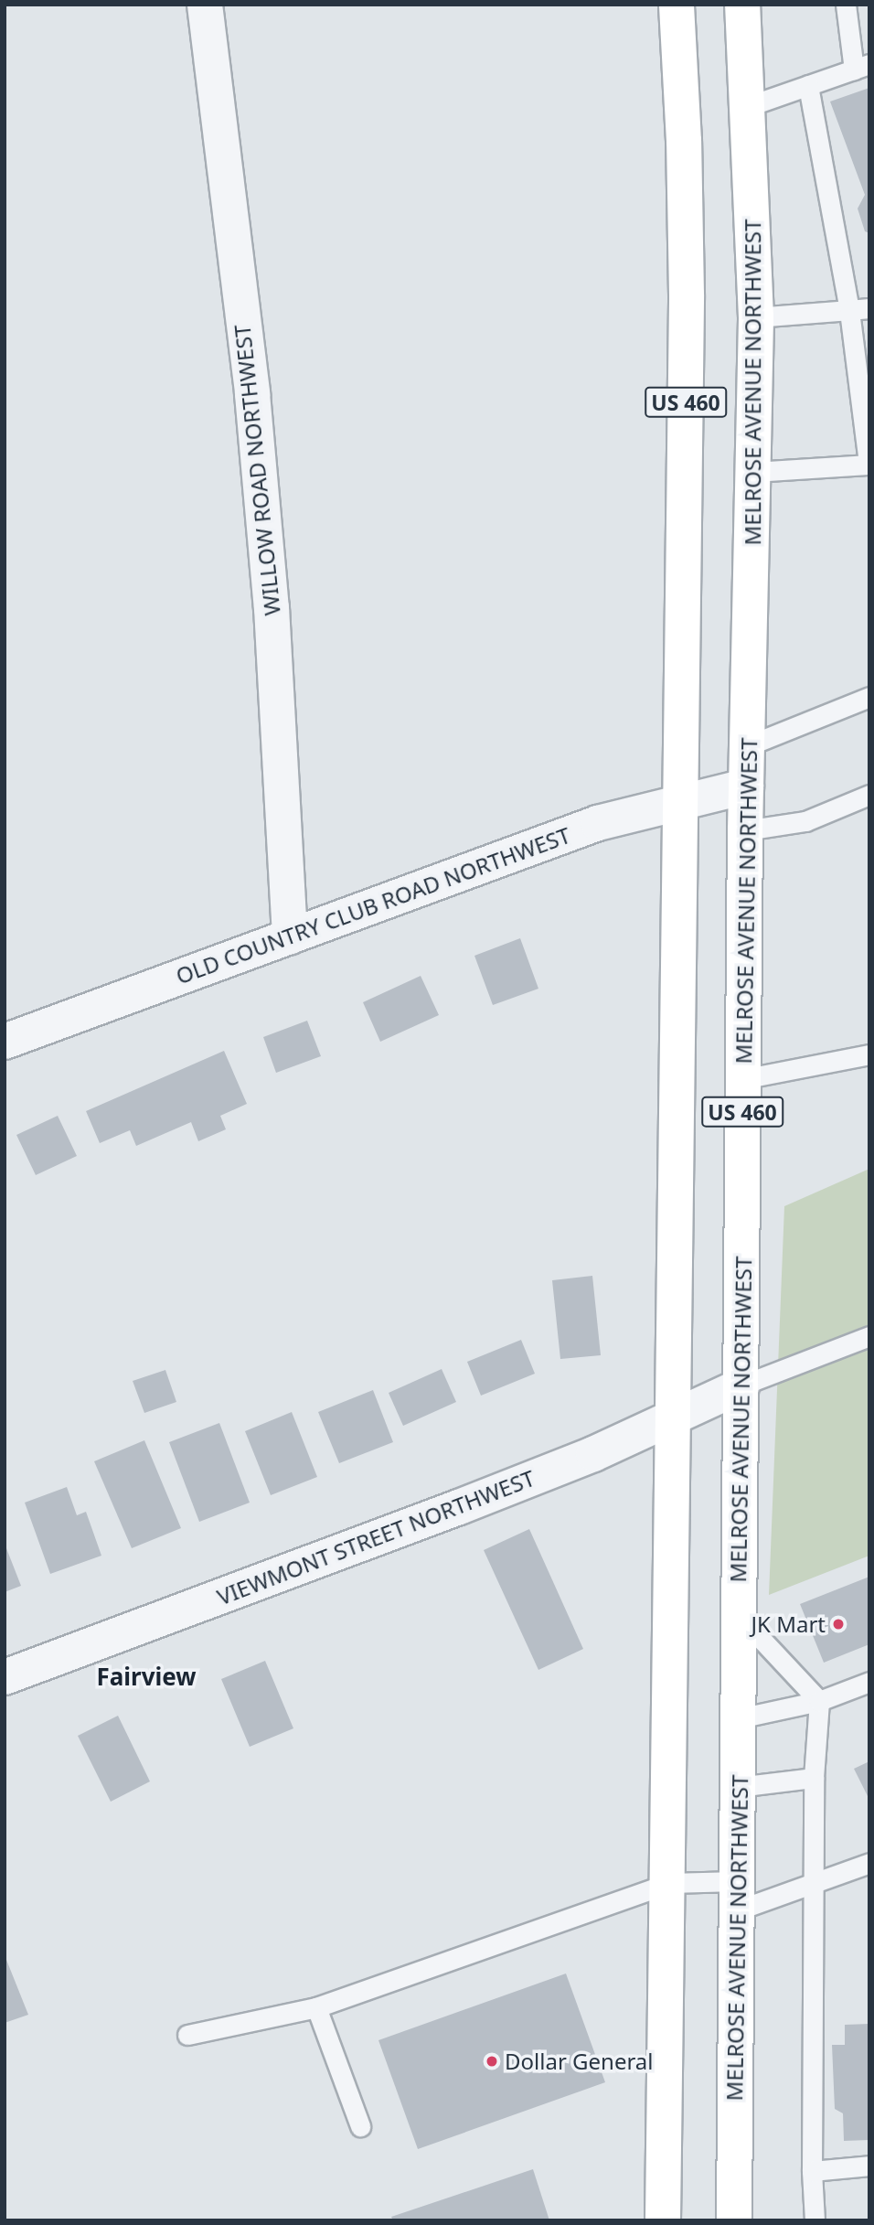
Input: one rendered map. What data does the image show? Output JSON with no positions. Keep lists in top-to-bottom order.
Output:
{
  "streets": {
    "main road": ["MELROSE AVENUE NORTHWEST", "US 460"],
    "street": ["WILLOW ROAD NORTHWEST", "OLD COUNTRY CLUB ROAD NORTHWEST", "VIEWMONT STREET NORTHWEST"]
  },
  "crossings": [
    ["MELROSE AVENUE NORTHWEST", "OLD COUNTRY CLUB ROAD NORTHWEST"],
    ["MELROSE AVENUE NORTHWEST", "VIEWMONT STREET NORTHWEST"],
    ["US 460", "OLD COUNTRY CLUB ROAD NORTHWEST"],
    ["US 460", "VIEWMONT STREET NORTHWEST"],
    ["WILLOW ROAD NORTHWEST", "OLD COUNTRY CLUB ROAD NORTHWEST"]
  ],
  "districts": ["Fairview"],
  "places": ["JK Mart", "Dollar General"]
}
